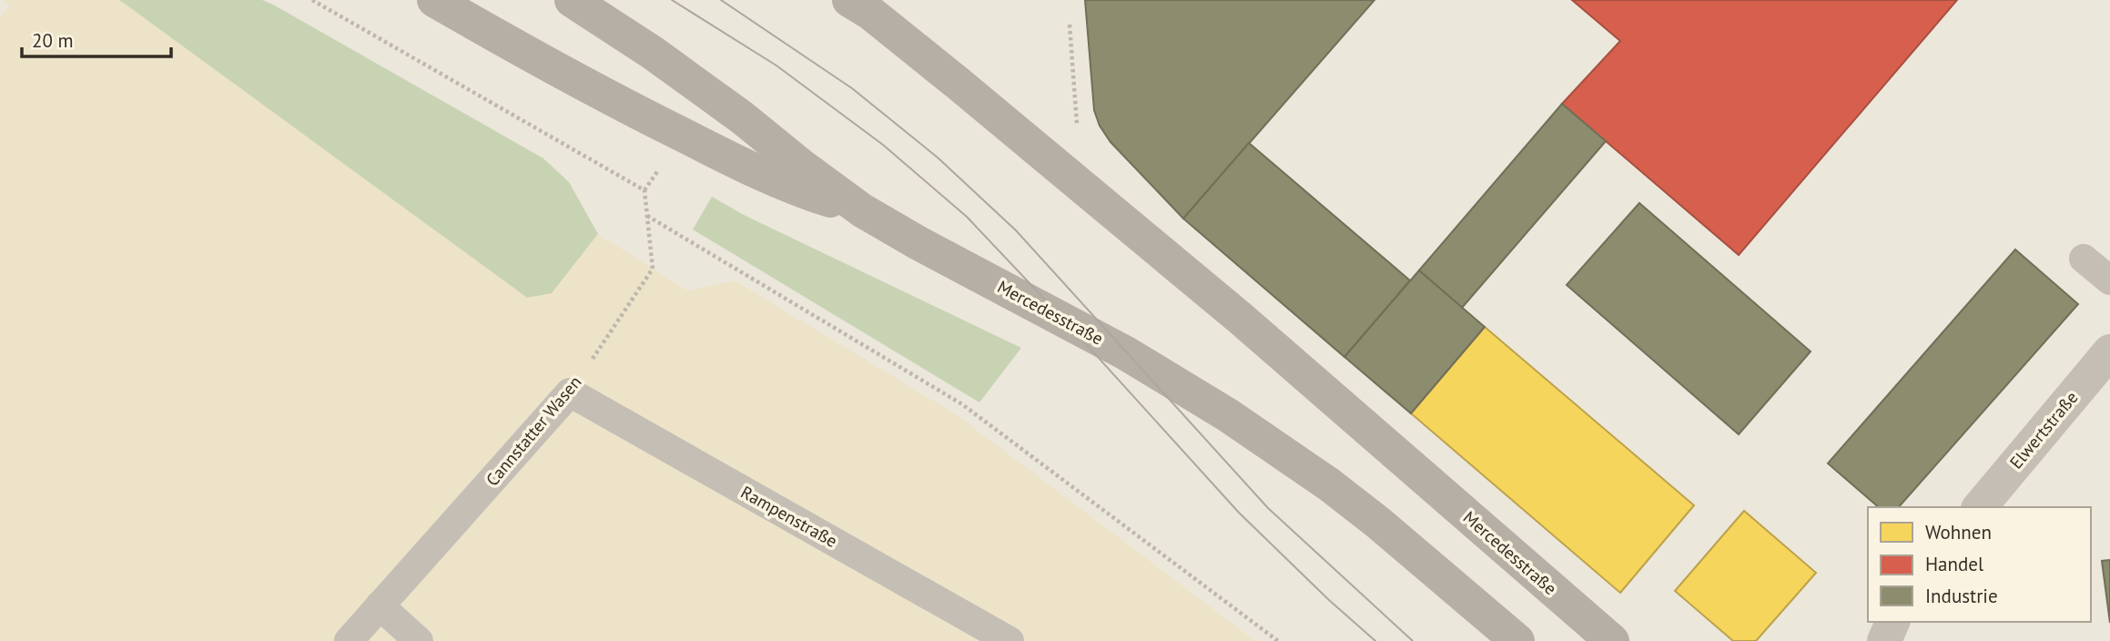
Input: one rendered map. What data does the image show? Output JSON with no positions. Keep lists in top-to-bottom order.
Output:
{
  "streets": {
    "main road": ["Mercedesstraße"],
    "street": ["Elwertstraße"],
    "lane": ["Cannstatter Wasen", "Rampenstraße"]
  },
  "crossings": [
    ["Cannstatter Wasen", "Rampenstraße"]
  ],
  "legend": ["Wohnen", "Handel", "Industrie"],
  "scale_bar": "20 m"
}
